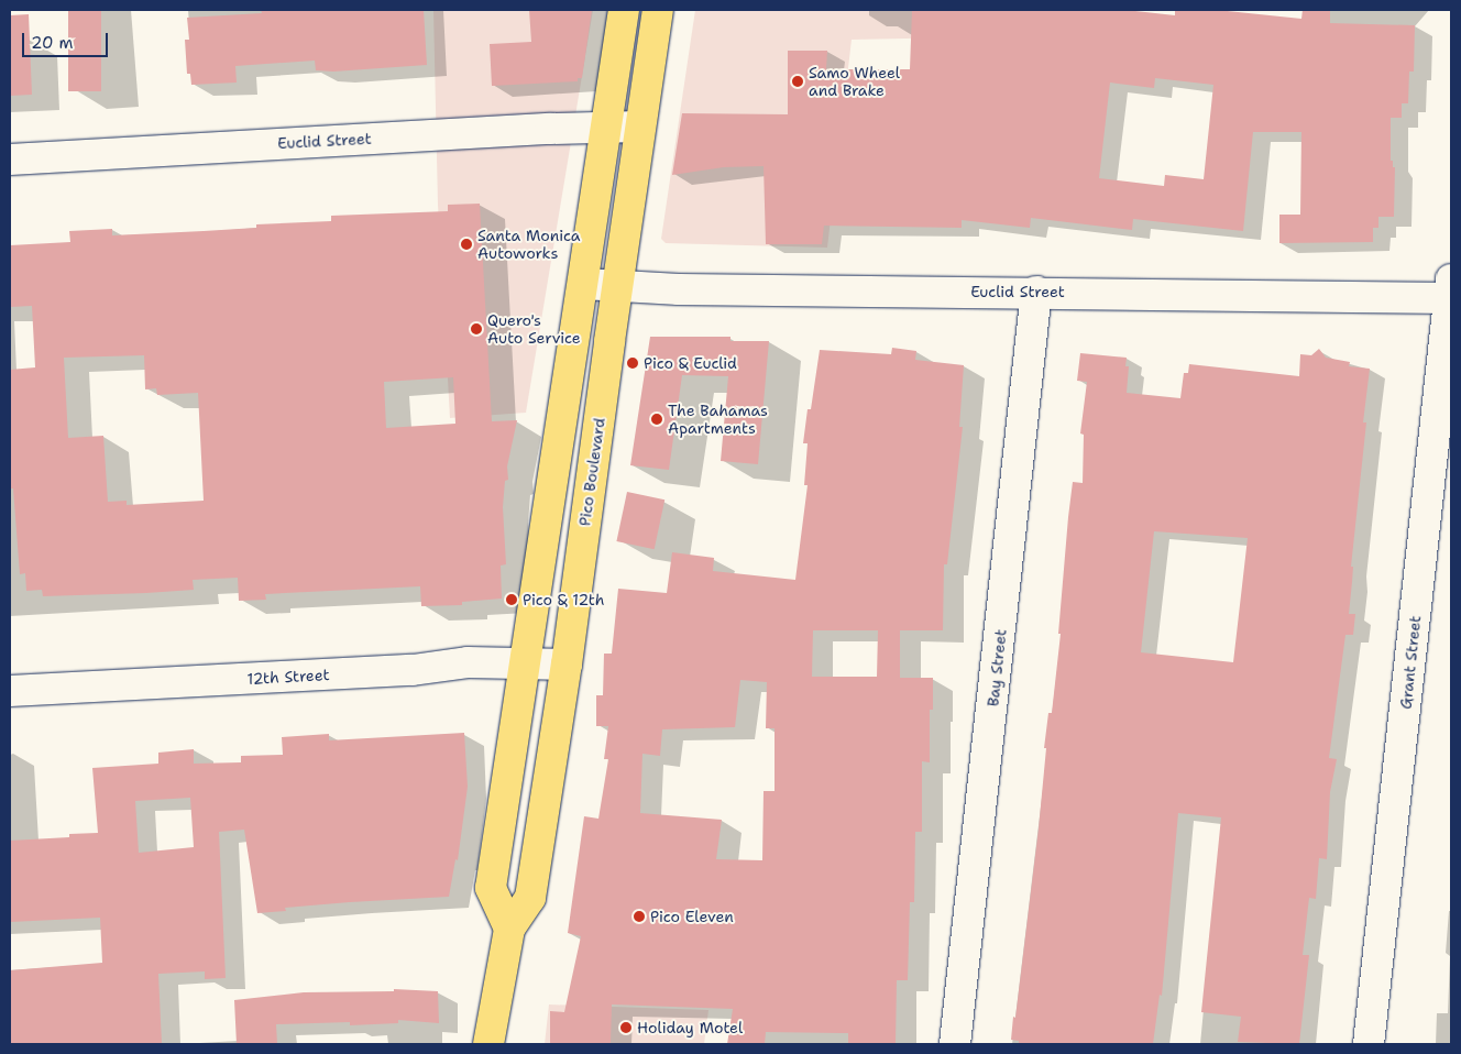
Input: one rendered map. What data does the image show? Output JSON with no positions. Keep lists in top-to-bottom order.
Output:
{
  "streets": {
    "main road": ["Pico Boulevard"],
    "street": [
      "Euclid Street",
      "Grant Street",
      "Bay Street",
      "12th Street"
    ]
  },
  "crossings": [
    ["Euclid Street", "Pico Boulevard"],
    ["Euclid Street", "Grant Street"],
    ["Euclid Street", "Bay Street"],
    ["Pico Boulevard", "12th Street"]
  ],
  "places": [
    "Samo Wheel and Brake",
    "Santa Monica Autoworks",
    "Quero's Auto Service",
    "Pico & Euclid",
    "The Bahamas Apartments",
    "Pico & 12th",
    "Pico Eleven",
    "Holiday Motel"
  ],
  "scale_bar": "20 m"
}
